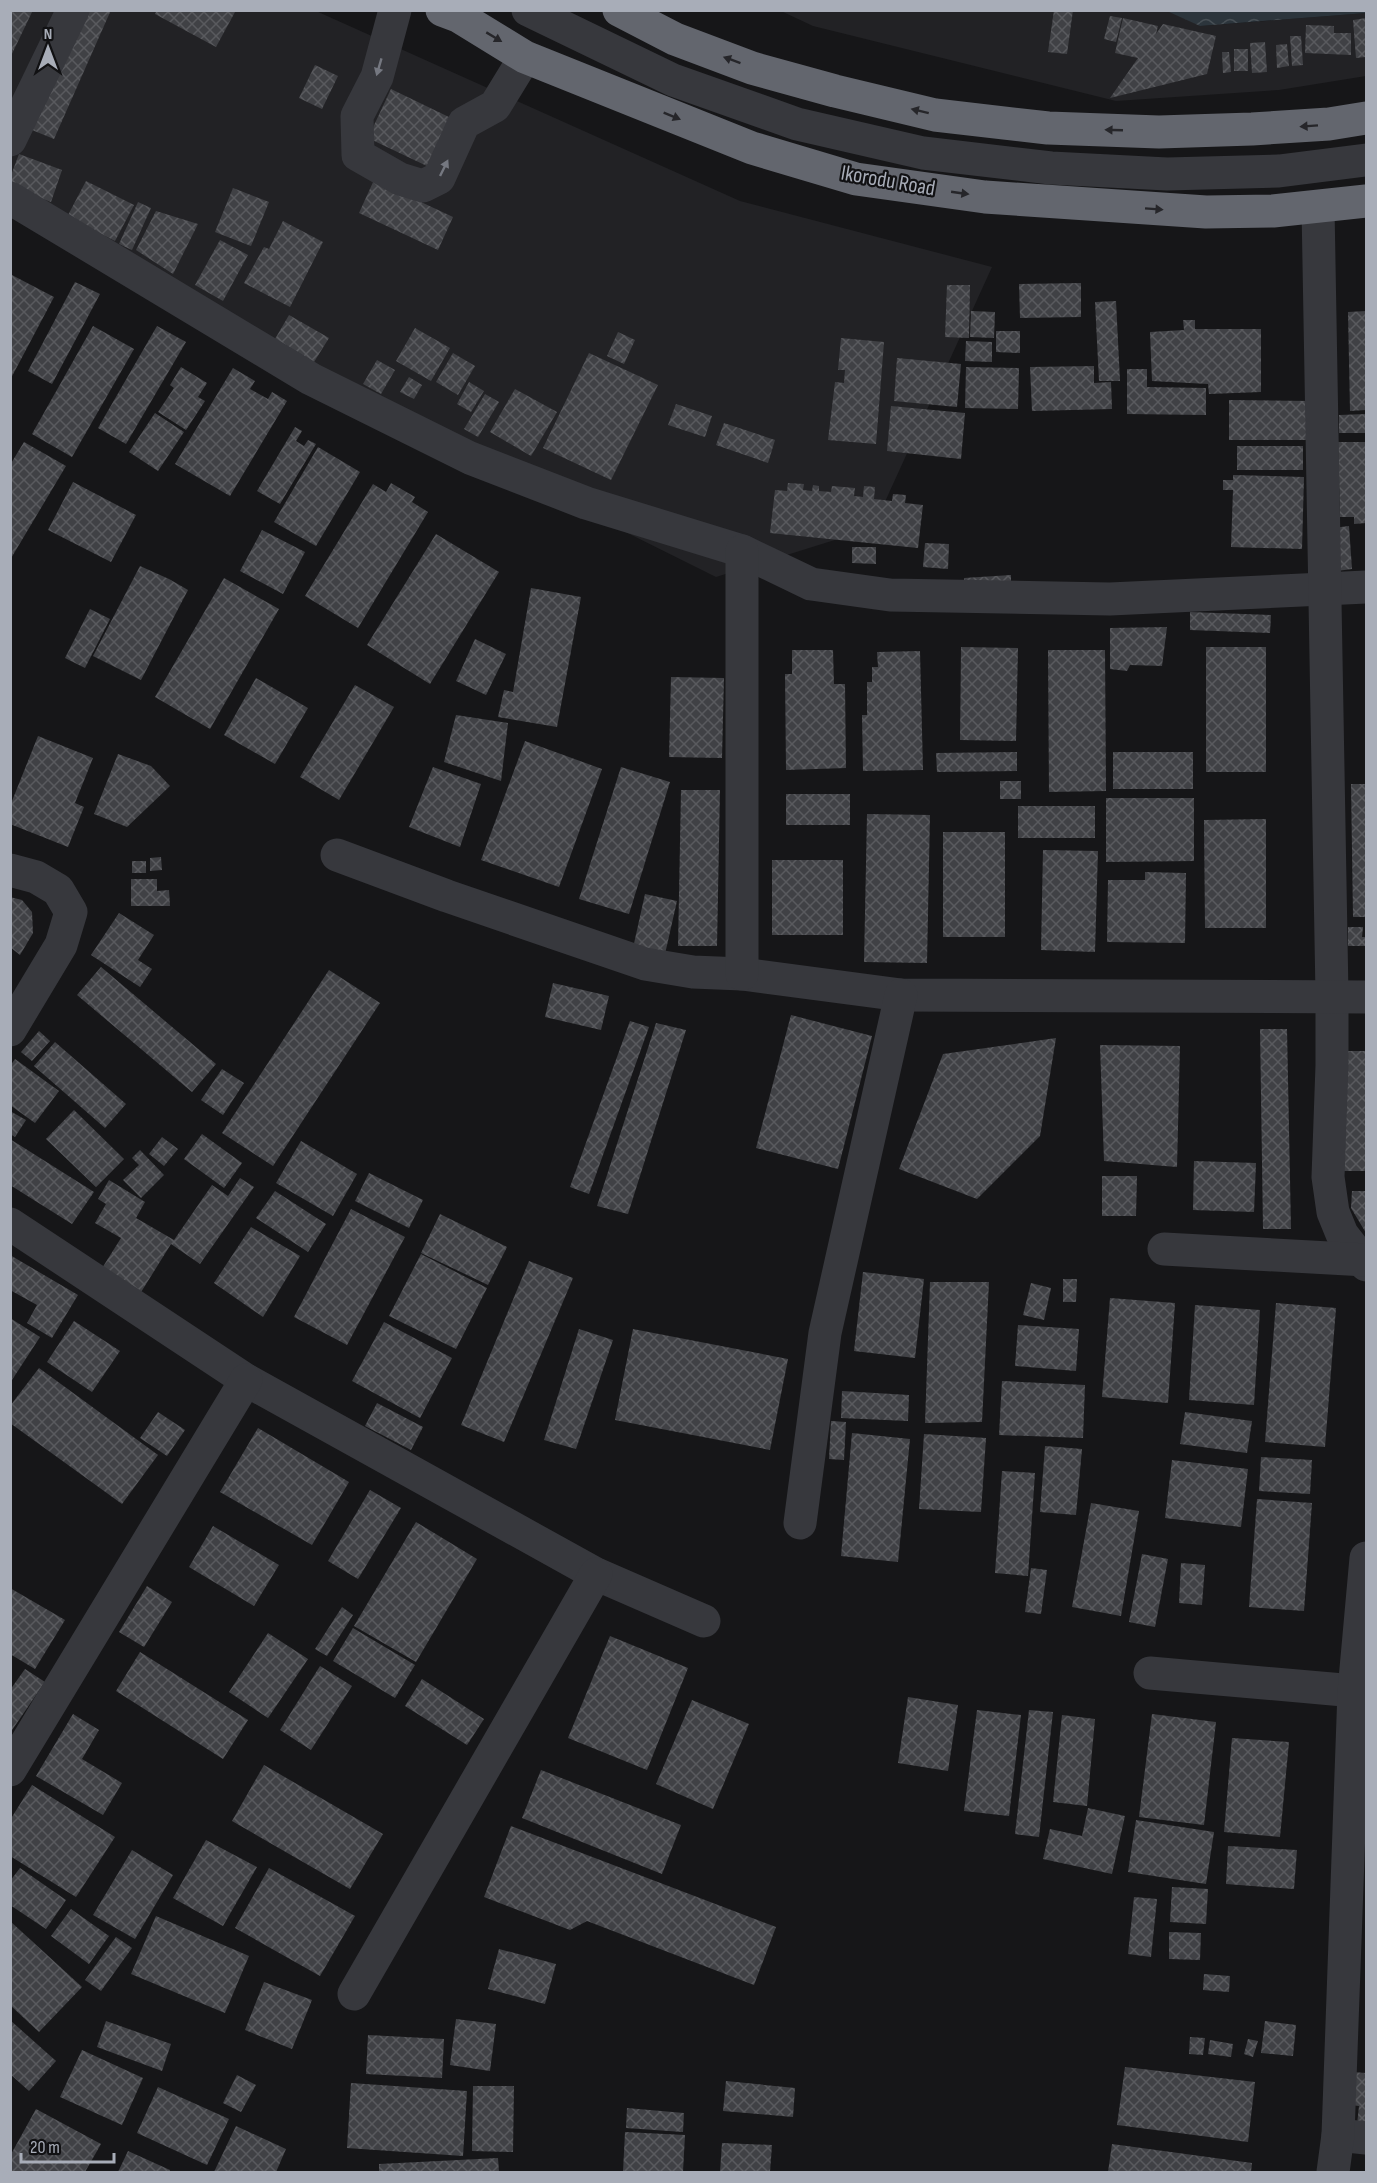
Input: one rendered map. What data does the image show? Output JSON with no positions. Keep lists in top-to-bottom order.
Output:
{
  "streets": {
    "highway": ["Ikorodu Road"]
  },
  "scale_bar": "20 m",
  "north": "top"
}
